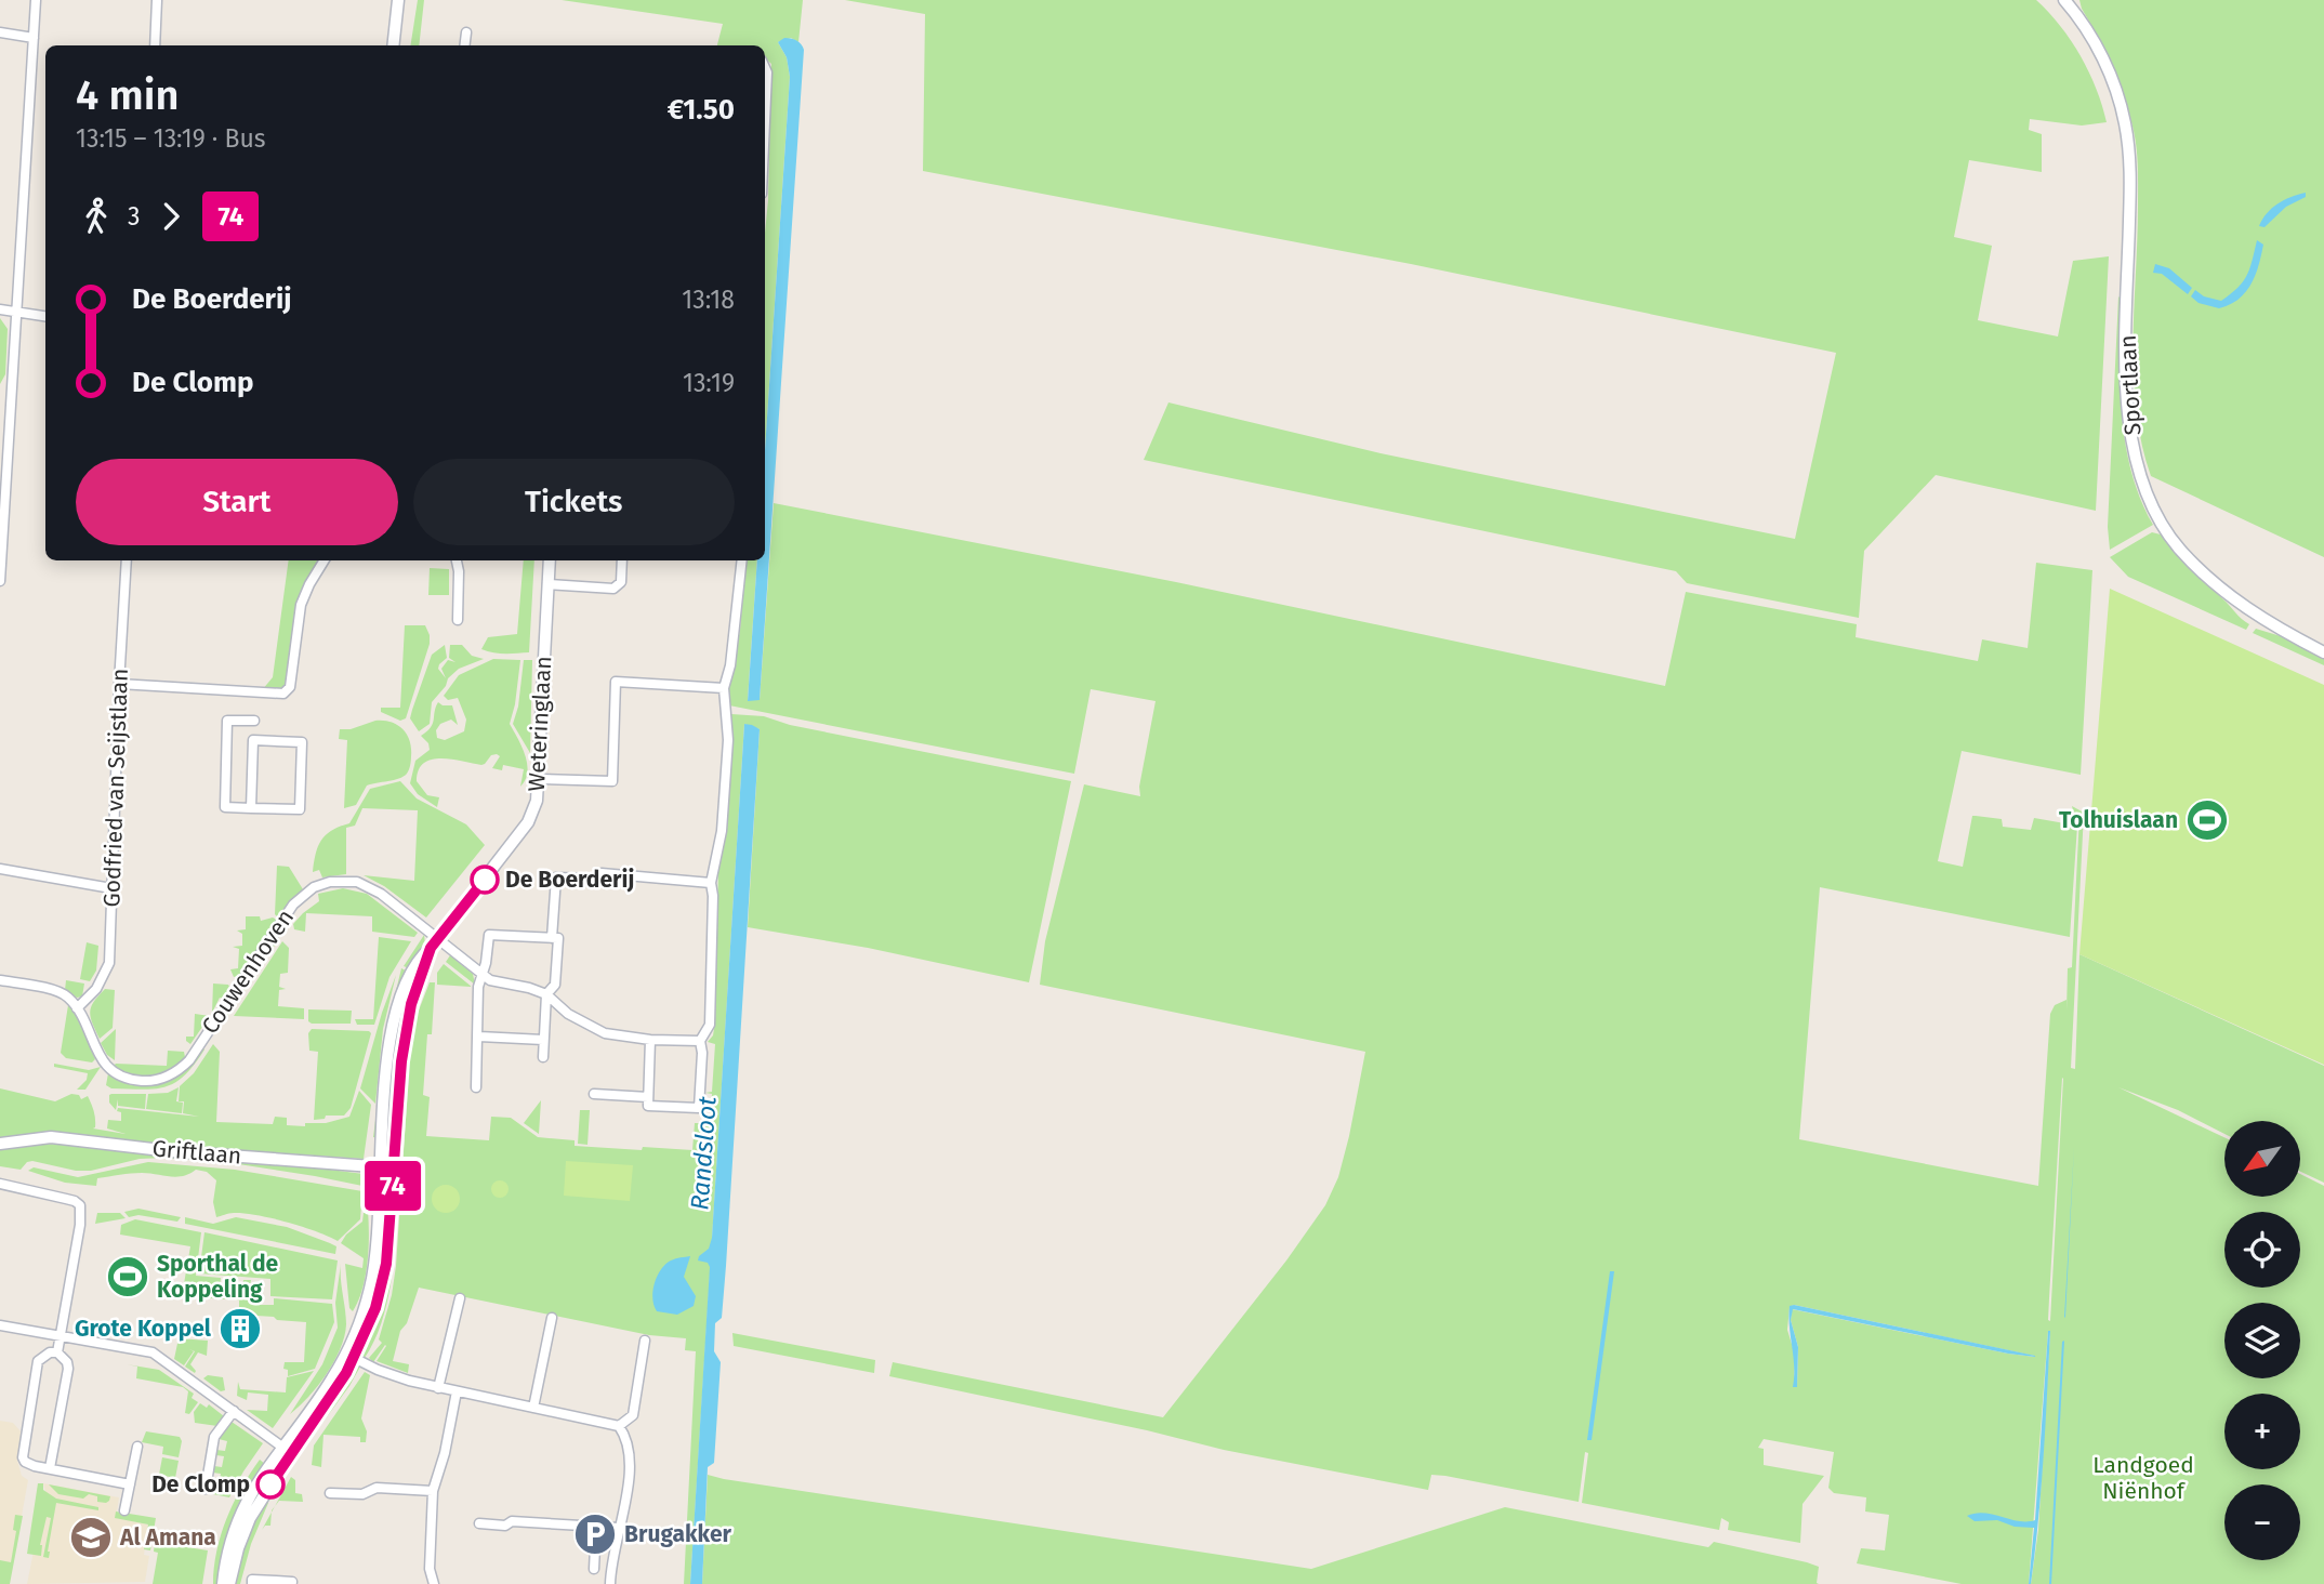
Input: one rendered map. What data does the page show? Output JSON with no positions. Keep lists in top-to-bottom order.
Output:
{
  "streets": {
    "street": [
      "Sportlaan",
      "Weteringlaan",
      "Godfried van Seijstlaan",
      "Couwenhoven",
      "Griftlaan"
    ]
  },
  "crossings": [
    ["Weteringlaan", "Couwenhoven"],
    ["Weteringlaan", "Griftlaan"],
    ["Godfried van Seijstlaan", "Couwenhoven"]
  ],
  "water": ["Randsloot"],
  "parks": ["Landgoed Niënhof"],
  "places": {
    "sports": ["Tolhuislaan", "Sporthal de Koppeling"],
    "other": ["De Boerderij", "De Clomp"],
    "building": ["Grote Koppel"],
    "parking": ["Brugakker"],
    "school or university": ["Al Amana"]
  },
  "lines": ["bus line 74"],
  "north": "bottom left",
  "page": {
    "on_map": "74",
    "heading": ["4 min", "13:15 – 13:19 · Bus", "€1.50"],
    "legs": ["3", "74"],
    "list": [
      {
        "name": "De Boerderij",
        "value": "13:18"
      },
      {
        "name": "De Clomp",
        "value": "13:19"
      }
    ],
    "buttons": ["Start", "Tickets"],
    "map_buttons": ["+", "−"]
  }
}
